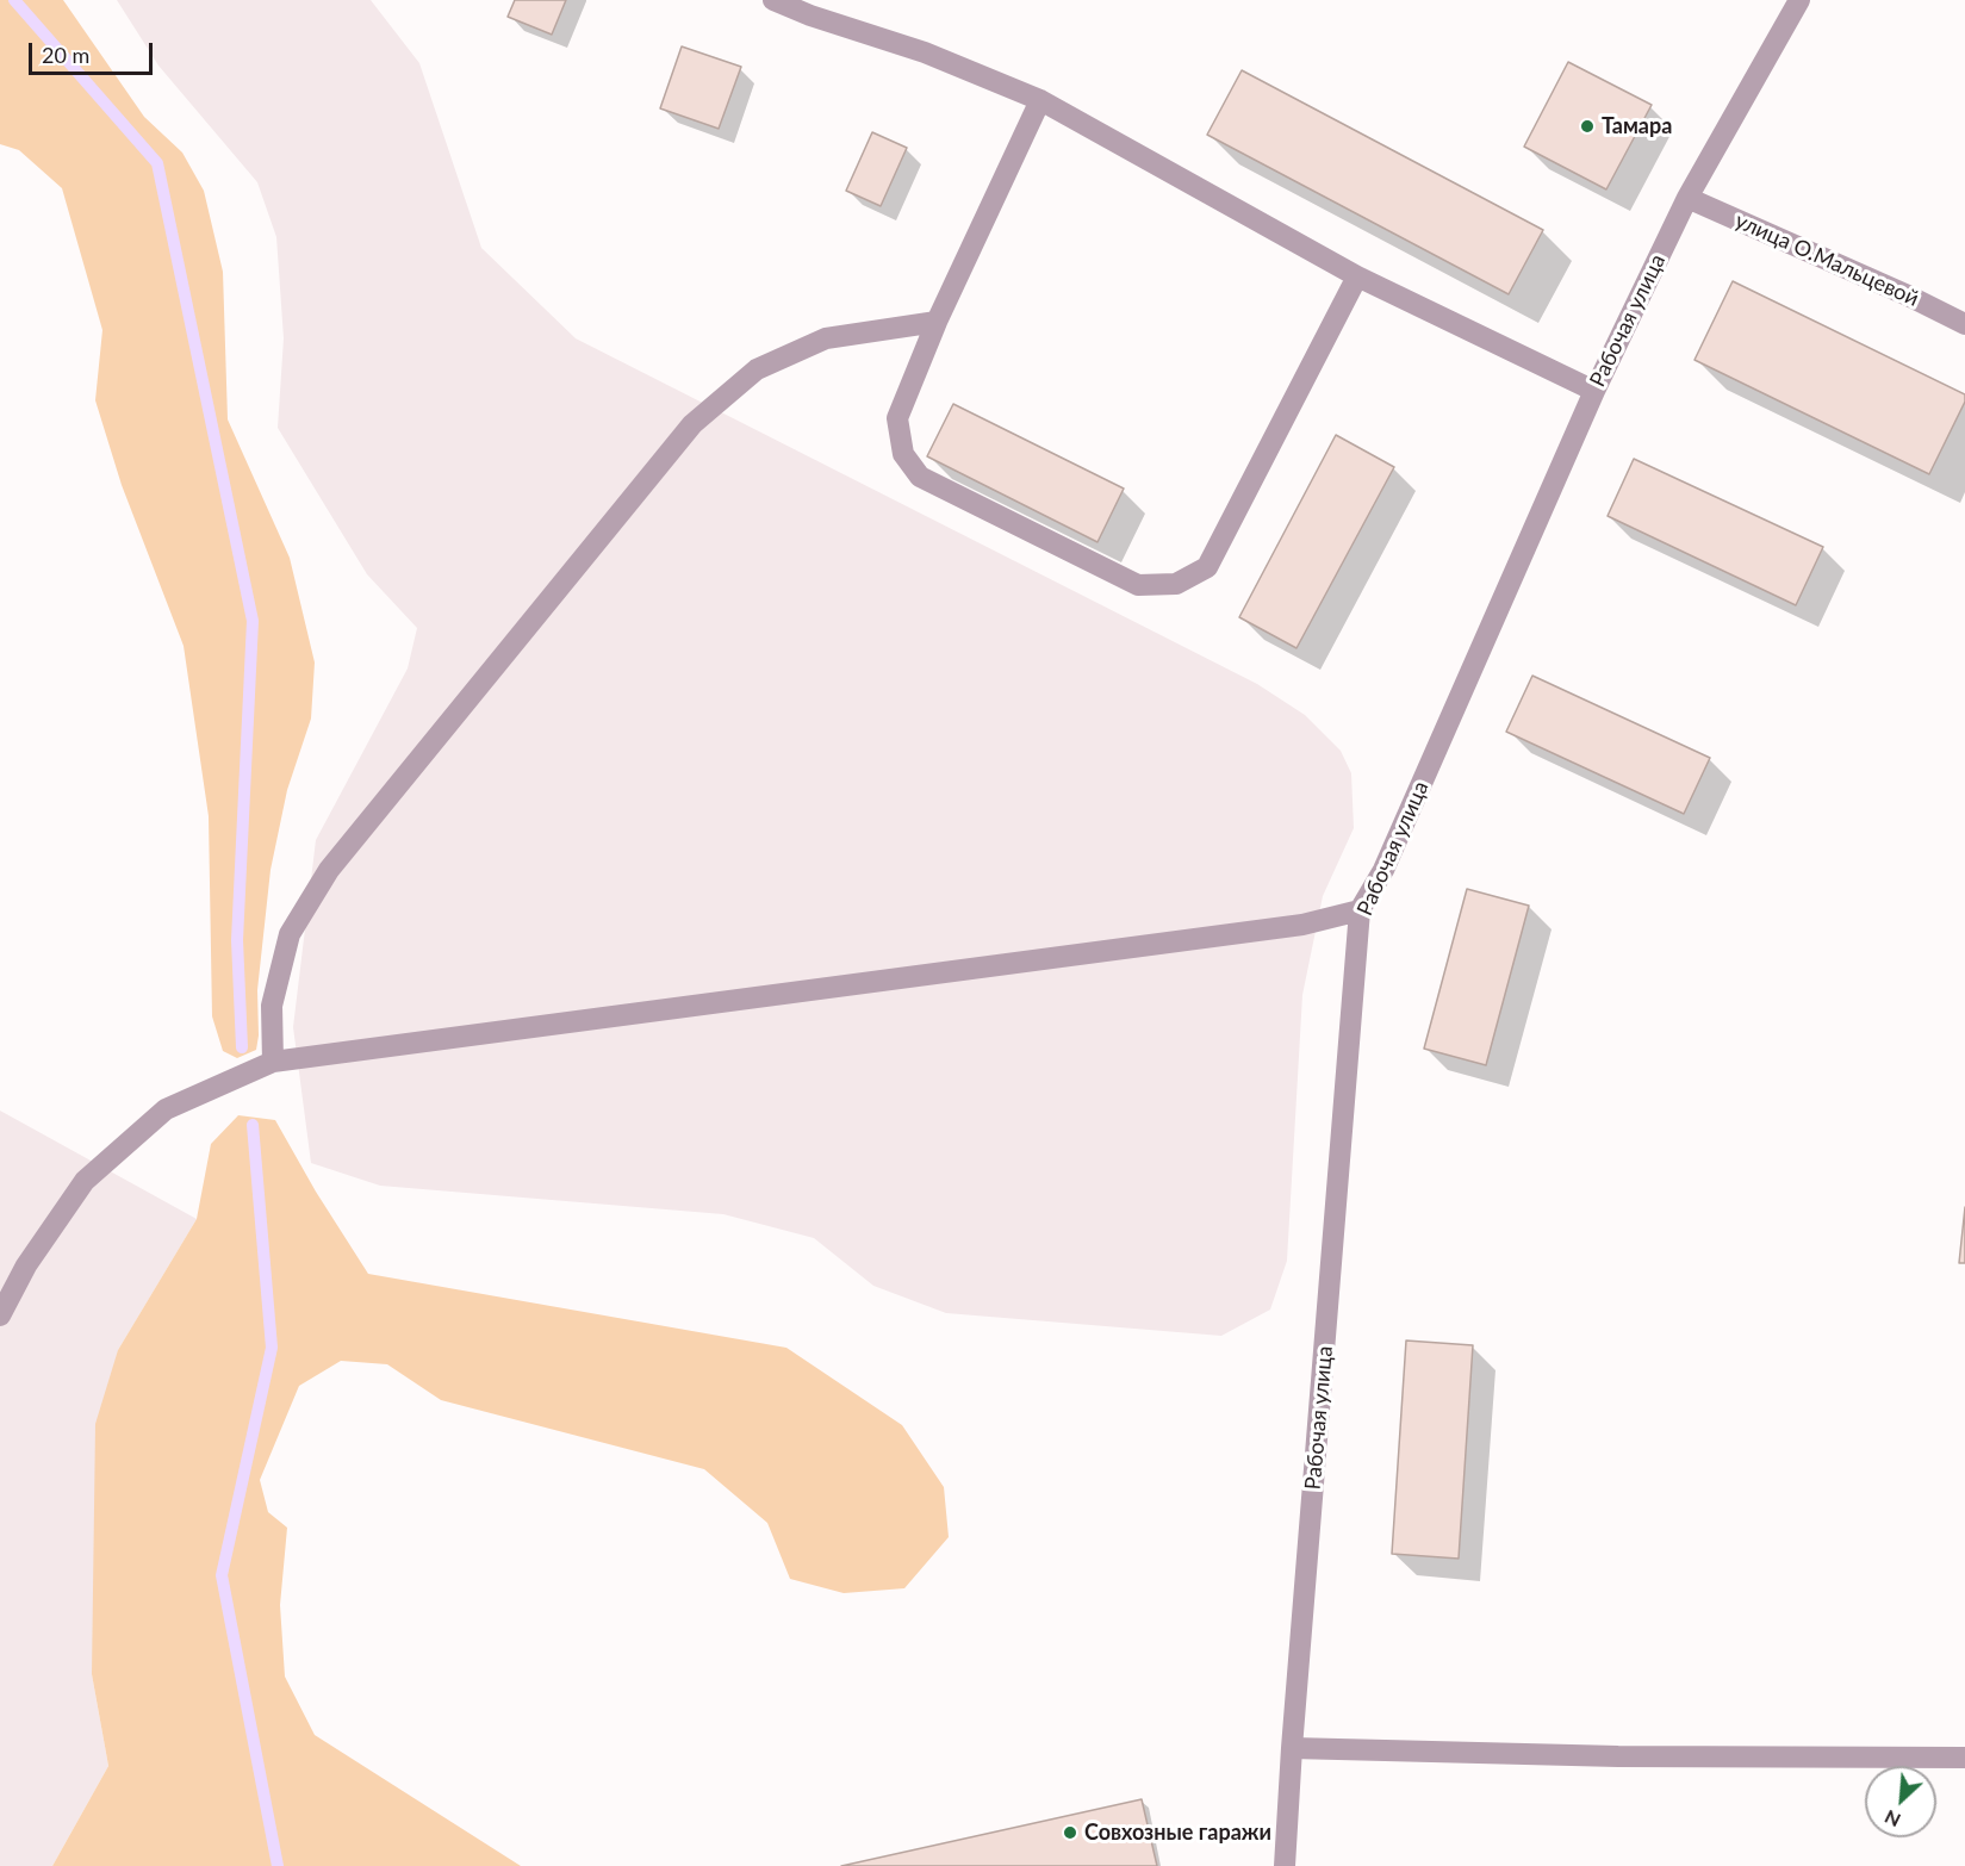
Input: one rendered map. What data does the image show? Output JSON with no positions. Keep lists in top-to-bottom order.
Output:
{
  "streets": {
    "street": ["улица О.Мальцевой", "Рабочая улица"]
  },
  "crossings": [
    ["улица О.Мальцевой", "Рабочая улица"]
  ],
  "places": ["Тамара", "Совхозные гаражи"],
  "scale_bar": "20 m",
  "north": "bottom left"
}
